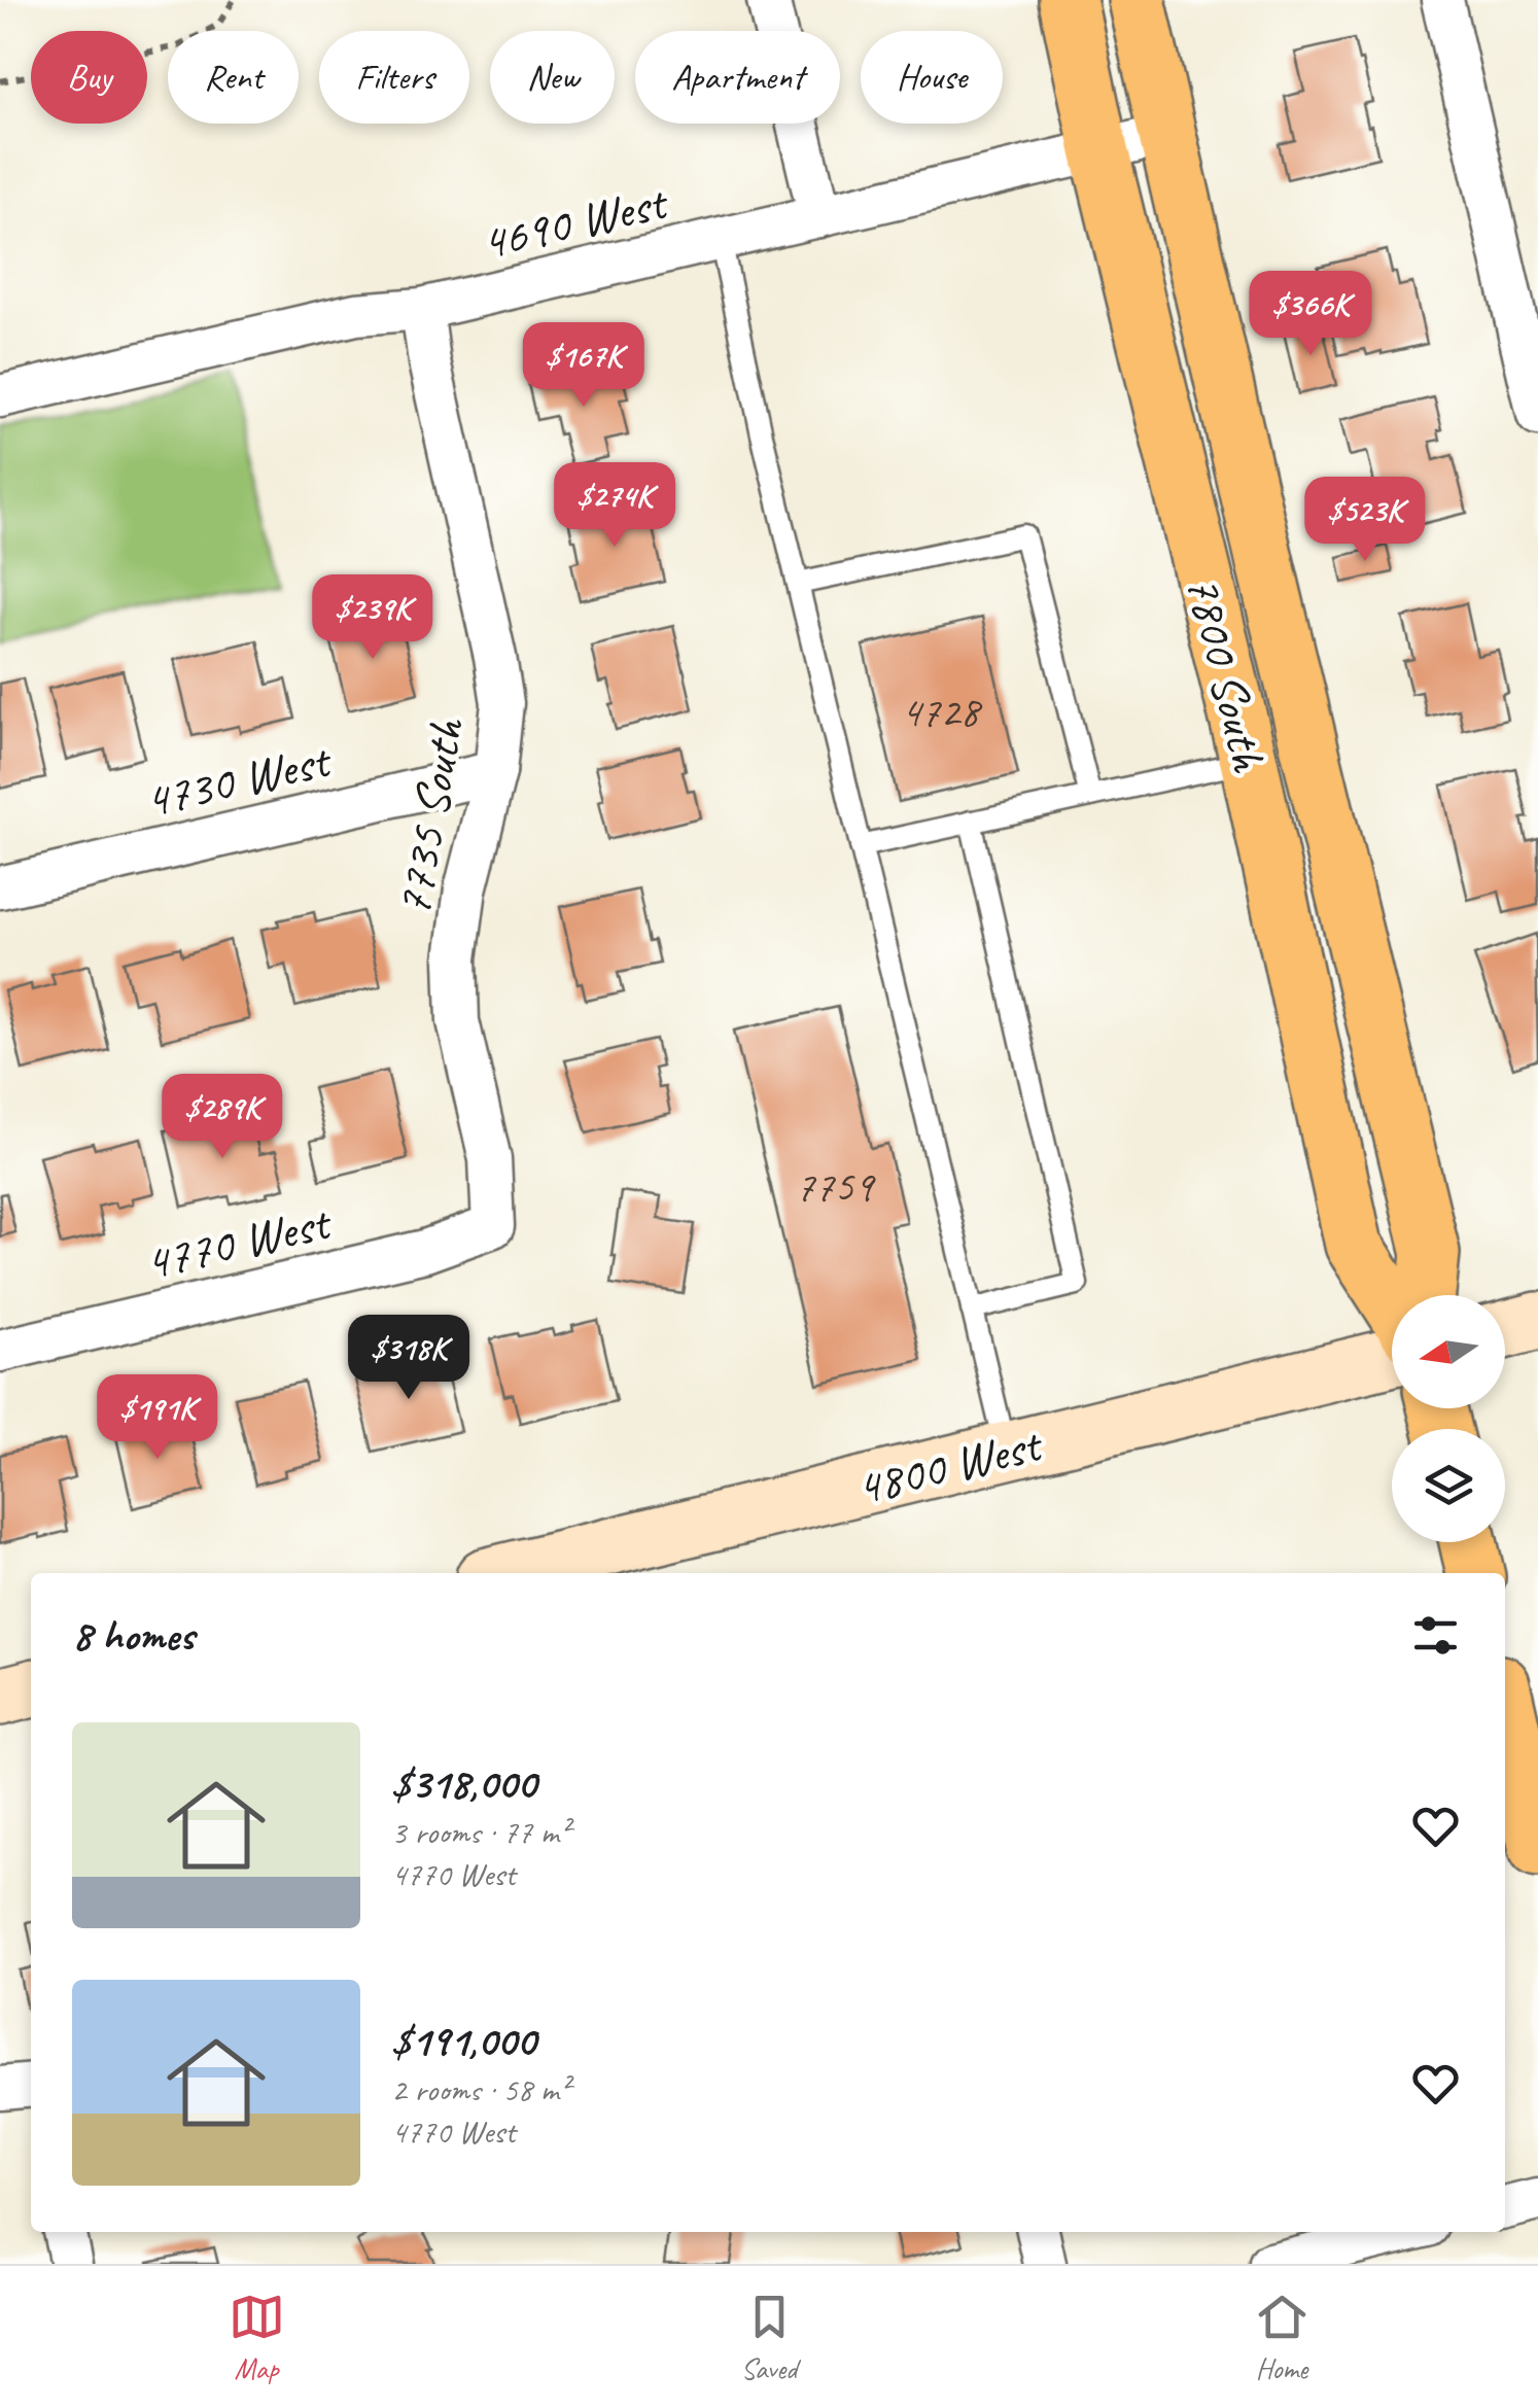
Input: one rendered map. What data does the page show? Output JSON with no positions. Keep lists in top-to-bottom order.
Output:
{
  "streets": {
    "main road": ["7800 South", "4800 West"],
    "street": [
      "4690 West",
      "4730 West",
      "7735 South",
      "4770 West"
    ]
  },
  "crossings": [
    ["4690 West", "7800 South"],
    ["4690 West", "7735 South"],
    ["4730 West", "7735 South"],
    ["7735 South", "4770 West"]
  ],
  "house_numbers": ["4728", "7759"],
  "north": "left",
  "page": {
    "chip": [
      "Buy",
      "Rent",
      "Filters",
      "New",
      "Apartment",
      "House"
    ],
    "price": [
      "$366K",
      "$167K",
      "$274K",
      "$523K",
      "$239K",
      "$289K",
      "$318K",
      "$191K"
    ],
    "heading": "8 homes",
    "list": [
      {
        "name": "$318,000",
        "note": "3 rooms · 77 m² · 4770 West"
      },
      {
        "name": "$191,000",
        "note": "2 rooms · 58 m² · 4770 West"
      }
    ],
    "tabs": ["Map", "Saved", "Home"]
  }
}
